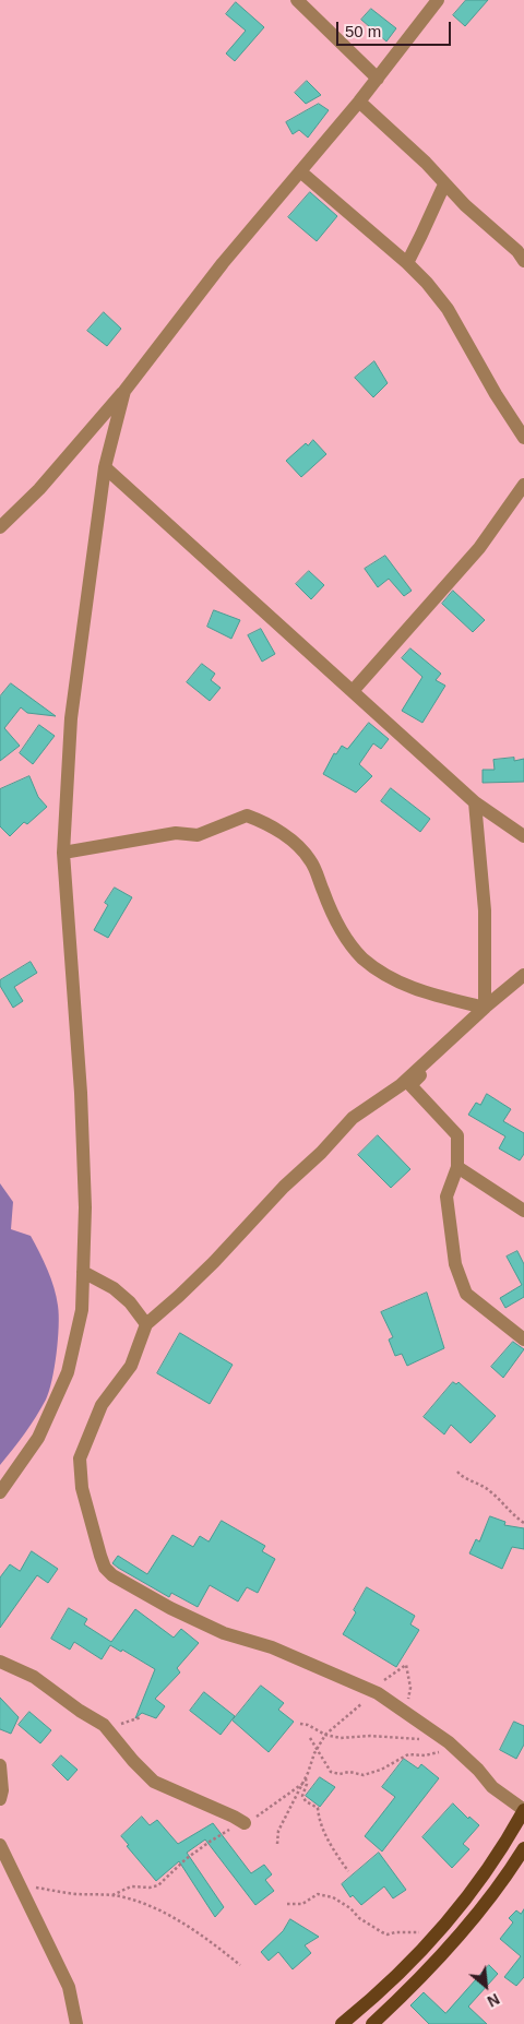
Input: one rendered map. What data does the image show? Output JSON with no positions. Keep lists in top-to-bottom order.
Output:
{
  "scale_bar": "50 m",
  "north": "bottom right"
}
